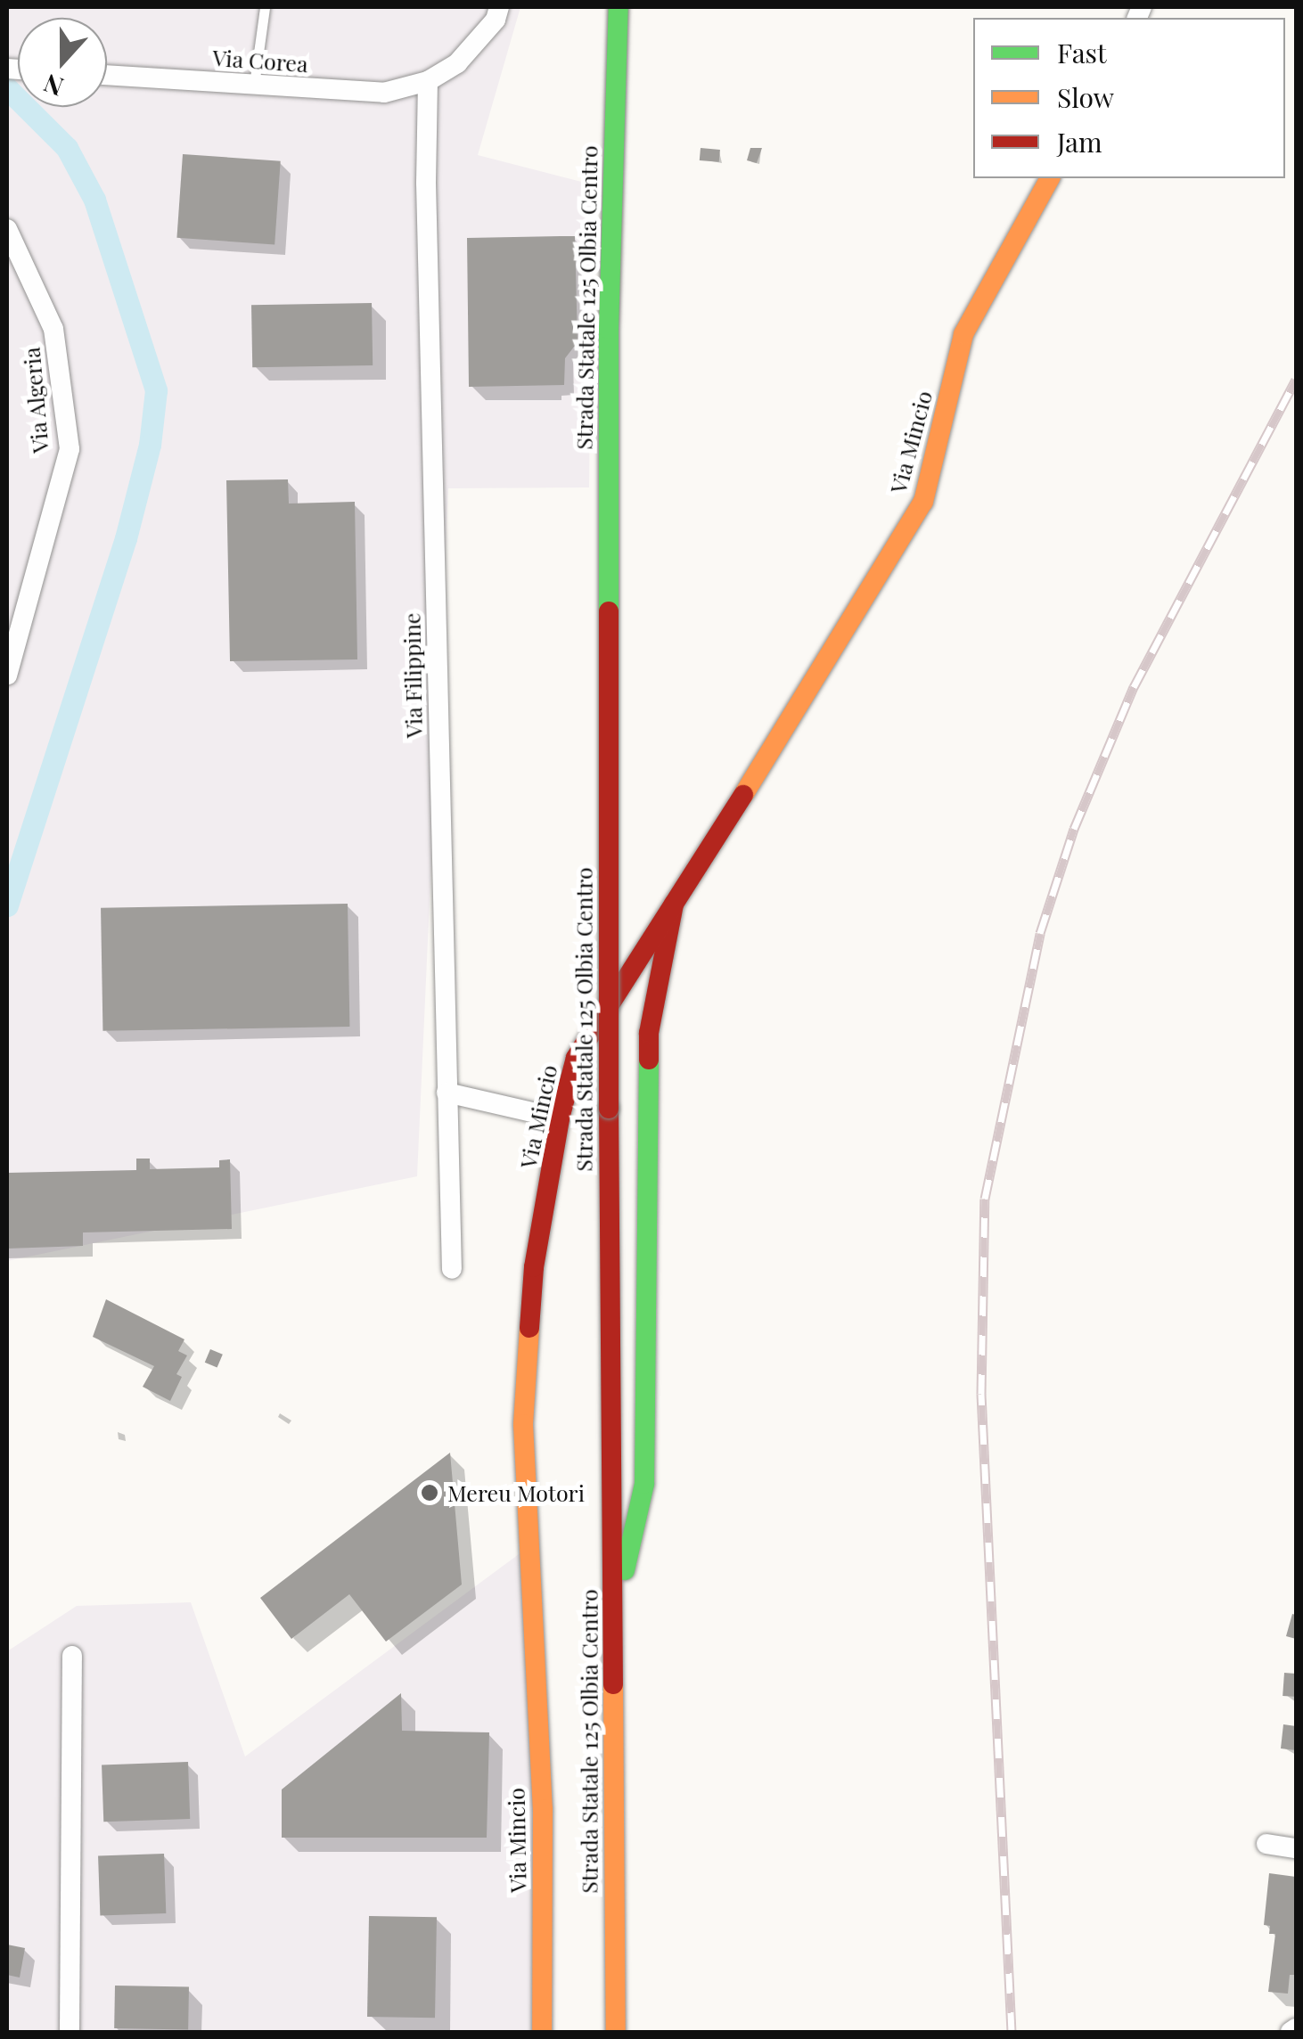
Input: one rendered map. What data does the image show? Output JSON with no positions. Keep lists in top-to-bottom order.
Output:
{
  "streets": {
    "main road": ["Strada Statale 125 Olbia Centro", "Via Mincio"],
    "street": ["Via Corea", "Via Algeria", "Via Filippine"]
  },
  "crossings": [
    ["Via Corea", "Via Filippine"]
  ],
  "places": ["Mereu Motori"],
  "legend": ["Fast", "Slow", "Jam"],
  "north": "bottom"
}
